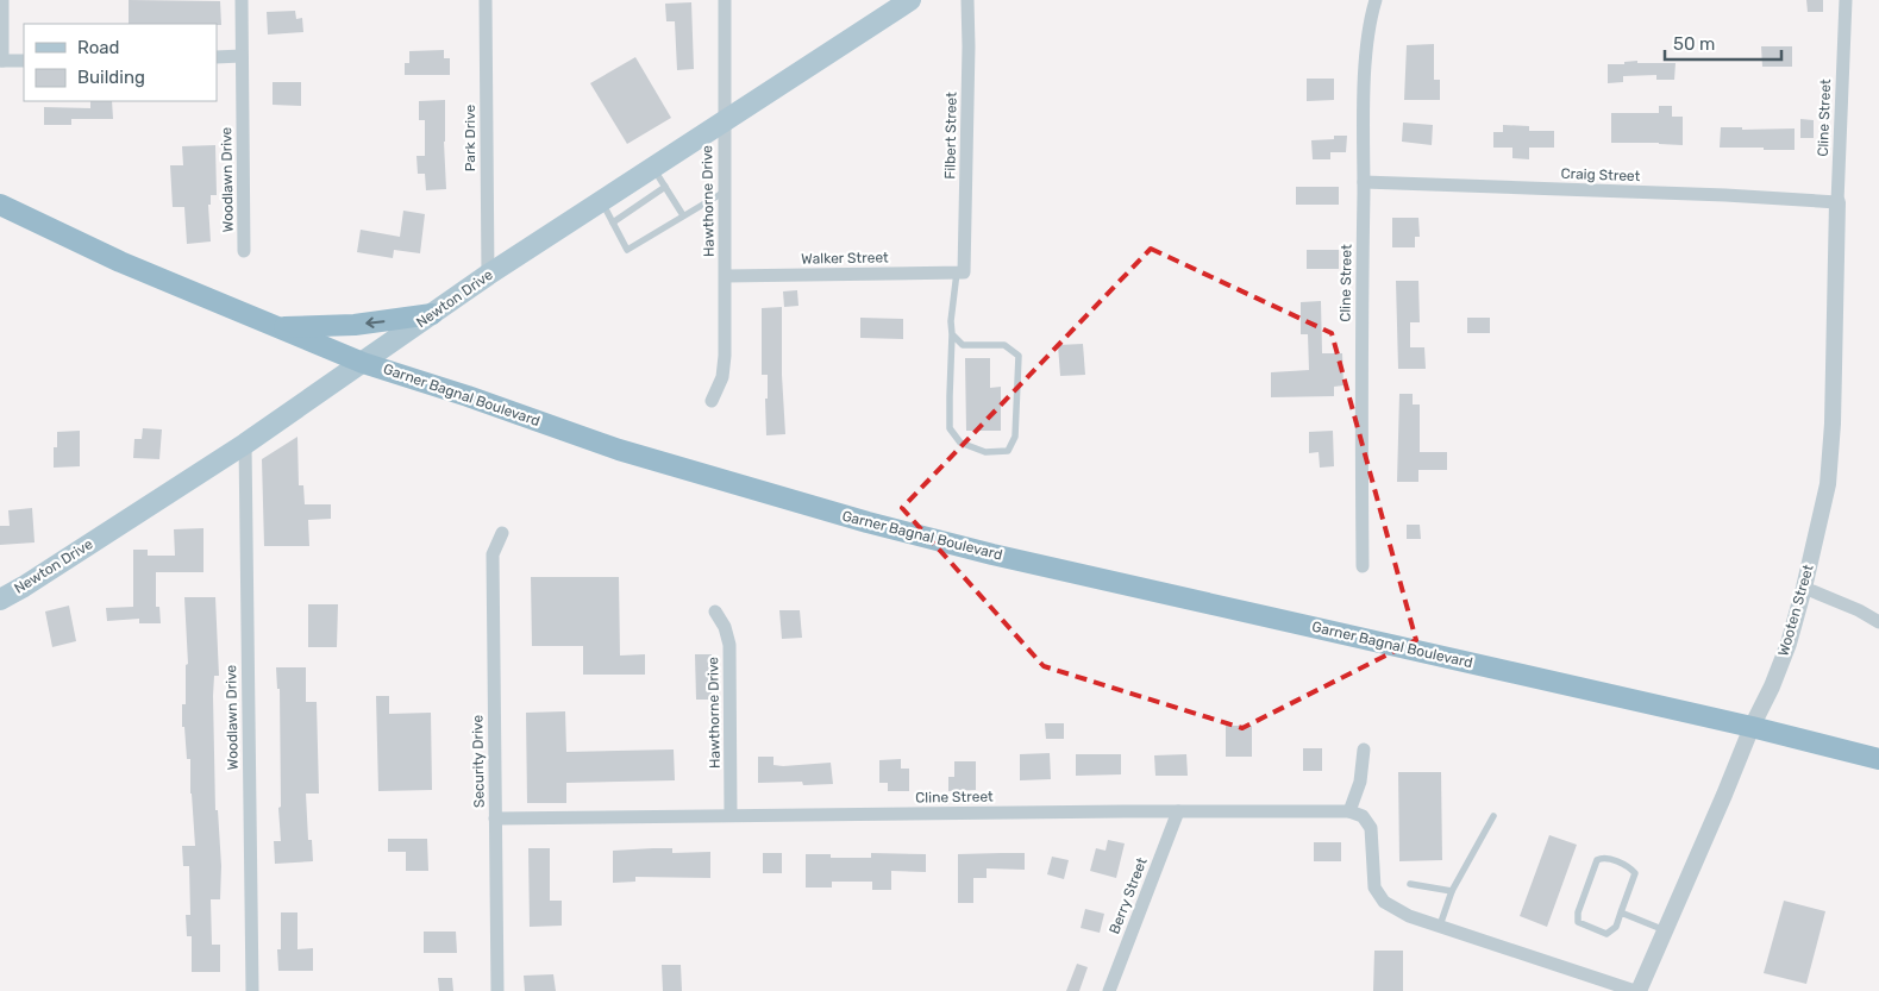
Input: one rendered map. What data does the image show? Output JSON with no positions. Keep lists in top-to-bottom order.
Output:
{
  "streets": {
    "highway": ["Garner Bagnal Boulevard"],
    "main road": ["Newton Drive"],
    "street": [
      "Cline Street",
      "Filbert Street",
      "Park Drive",
      "Craig Street",
      "Woodlawn Drive",
      "Hawthorne Drive",
      "Walker Street",
      "Wooten Street",
      "Security Drive",
      "Berry Street"
    ]
  },
  "crossings": [
    ["Cline Street", "Craig Street"],
    ["Cline Street", "Hawthorne Drive"],
    ["Cline Street", "Wooten Street"],
    ["Cline Street", "Security Drive"],
    ["Cline Street", "Berry Street"],
    ["Filbert Street", "Walker Street"],
    ["Park Drive", "Newton Drive"],
    ["Craig Street", "Wooten Street"],
    ["Woodlawn Drive", "Newton Drive"],
    ["Hawthorne Drive", "Walker Street"],
    ["Hawthorne Drive", "Newton Drive"],
    ["Newton Drive", "Garner Bagnal Boulevard"],
    ["Garner Bagnal Boulevard", "Wooten Street"]
  ],
  "legend": ["Road", "Building"],
  "scale_bar": "50 m"
}
